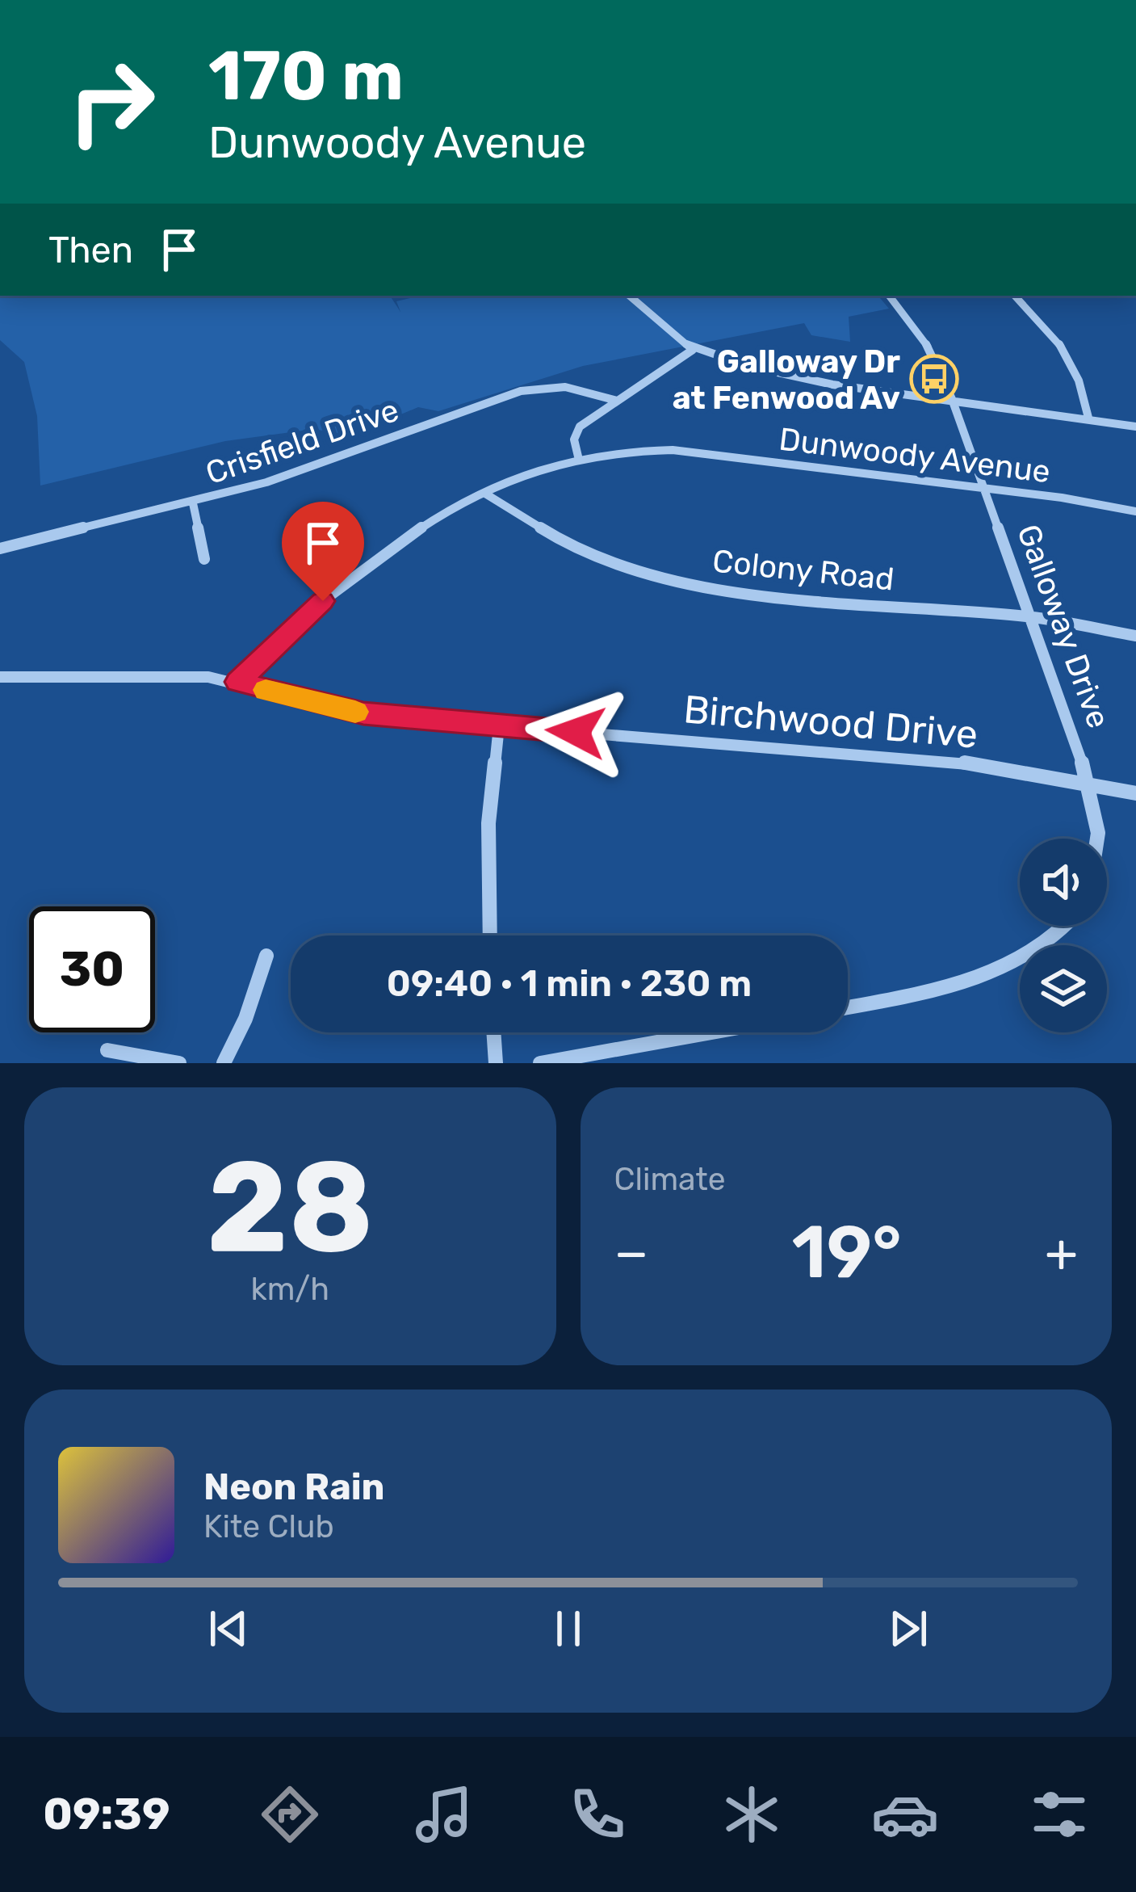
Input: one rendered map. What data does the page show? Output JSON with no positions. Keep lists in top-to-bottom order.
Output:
{
  "streets": {
    "street": [
      "Crisfield Drive",
      "Dunwoody Avenue",
      "Colony Road",
      "Galloway Drive",
      "Birchwood Drive"
    ]
  },
  "crossings": [
    ["Dunwoody Avenue", "Colony Road"],
    ["Dunwoody Avenue", "Galloway Drive"],
    ["Dunwoody Avenue", "Birchwood Drive"],
    ["Colony Road", "Galloway Drive"],
    ["Galloway Drive", "Birchwood Drive"]
  ],
  "places": {
    "bus stop": ["Galloway Dr at Fenwood Av"]
  },
  "page": {
    "turn": ["170 m", "Dunwoody Avenue"],
    "then": "Then",
    "limit": "30",
    "trip": "09:40 · 1 min · 230 m",
    "tile": [
      ["28", "km/h"],
      "Climate"
    ],
    "heat": ["−", "19°", "+"],
    "song": ["Neon Rain", "Kite Club"],
    "tabs": "09:39"
  }
}
